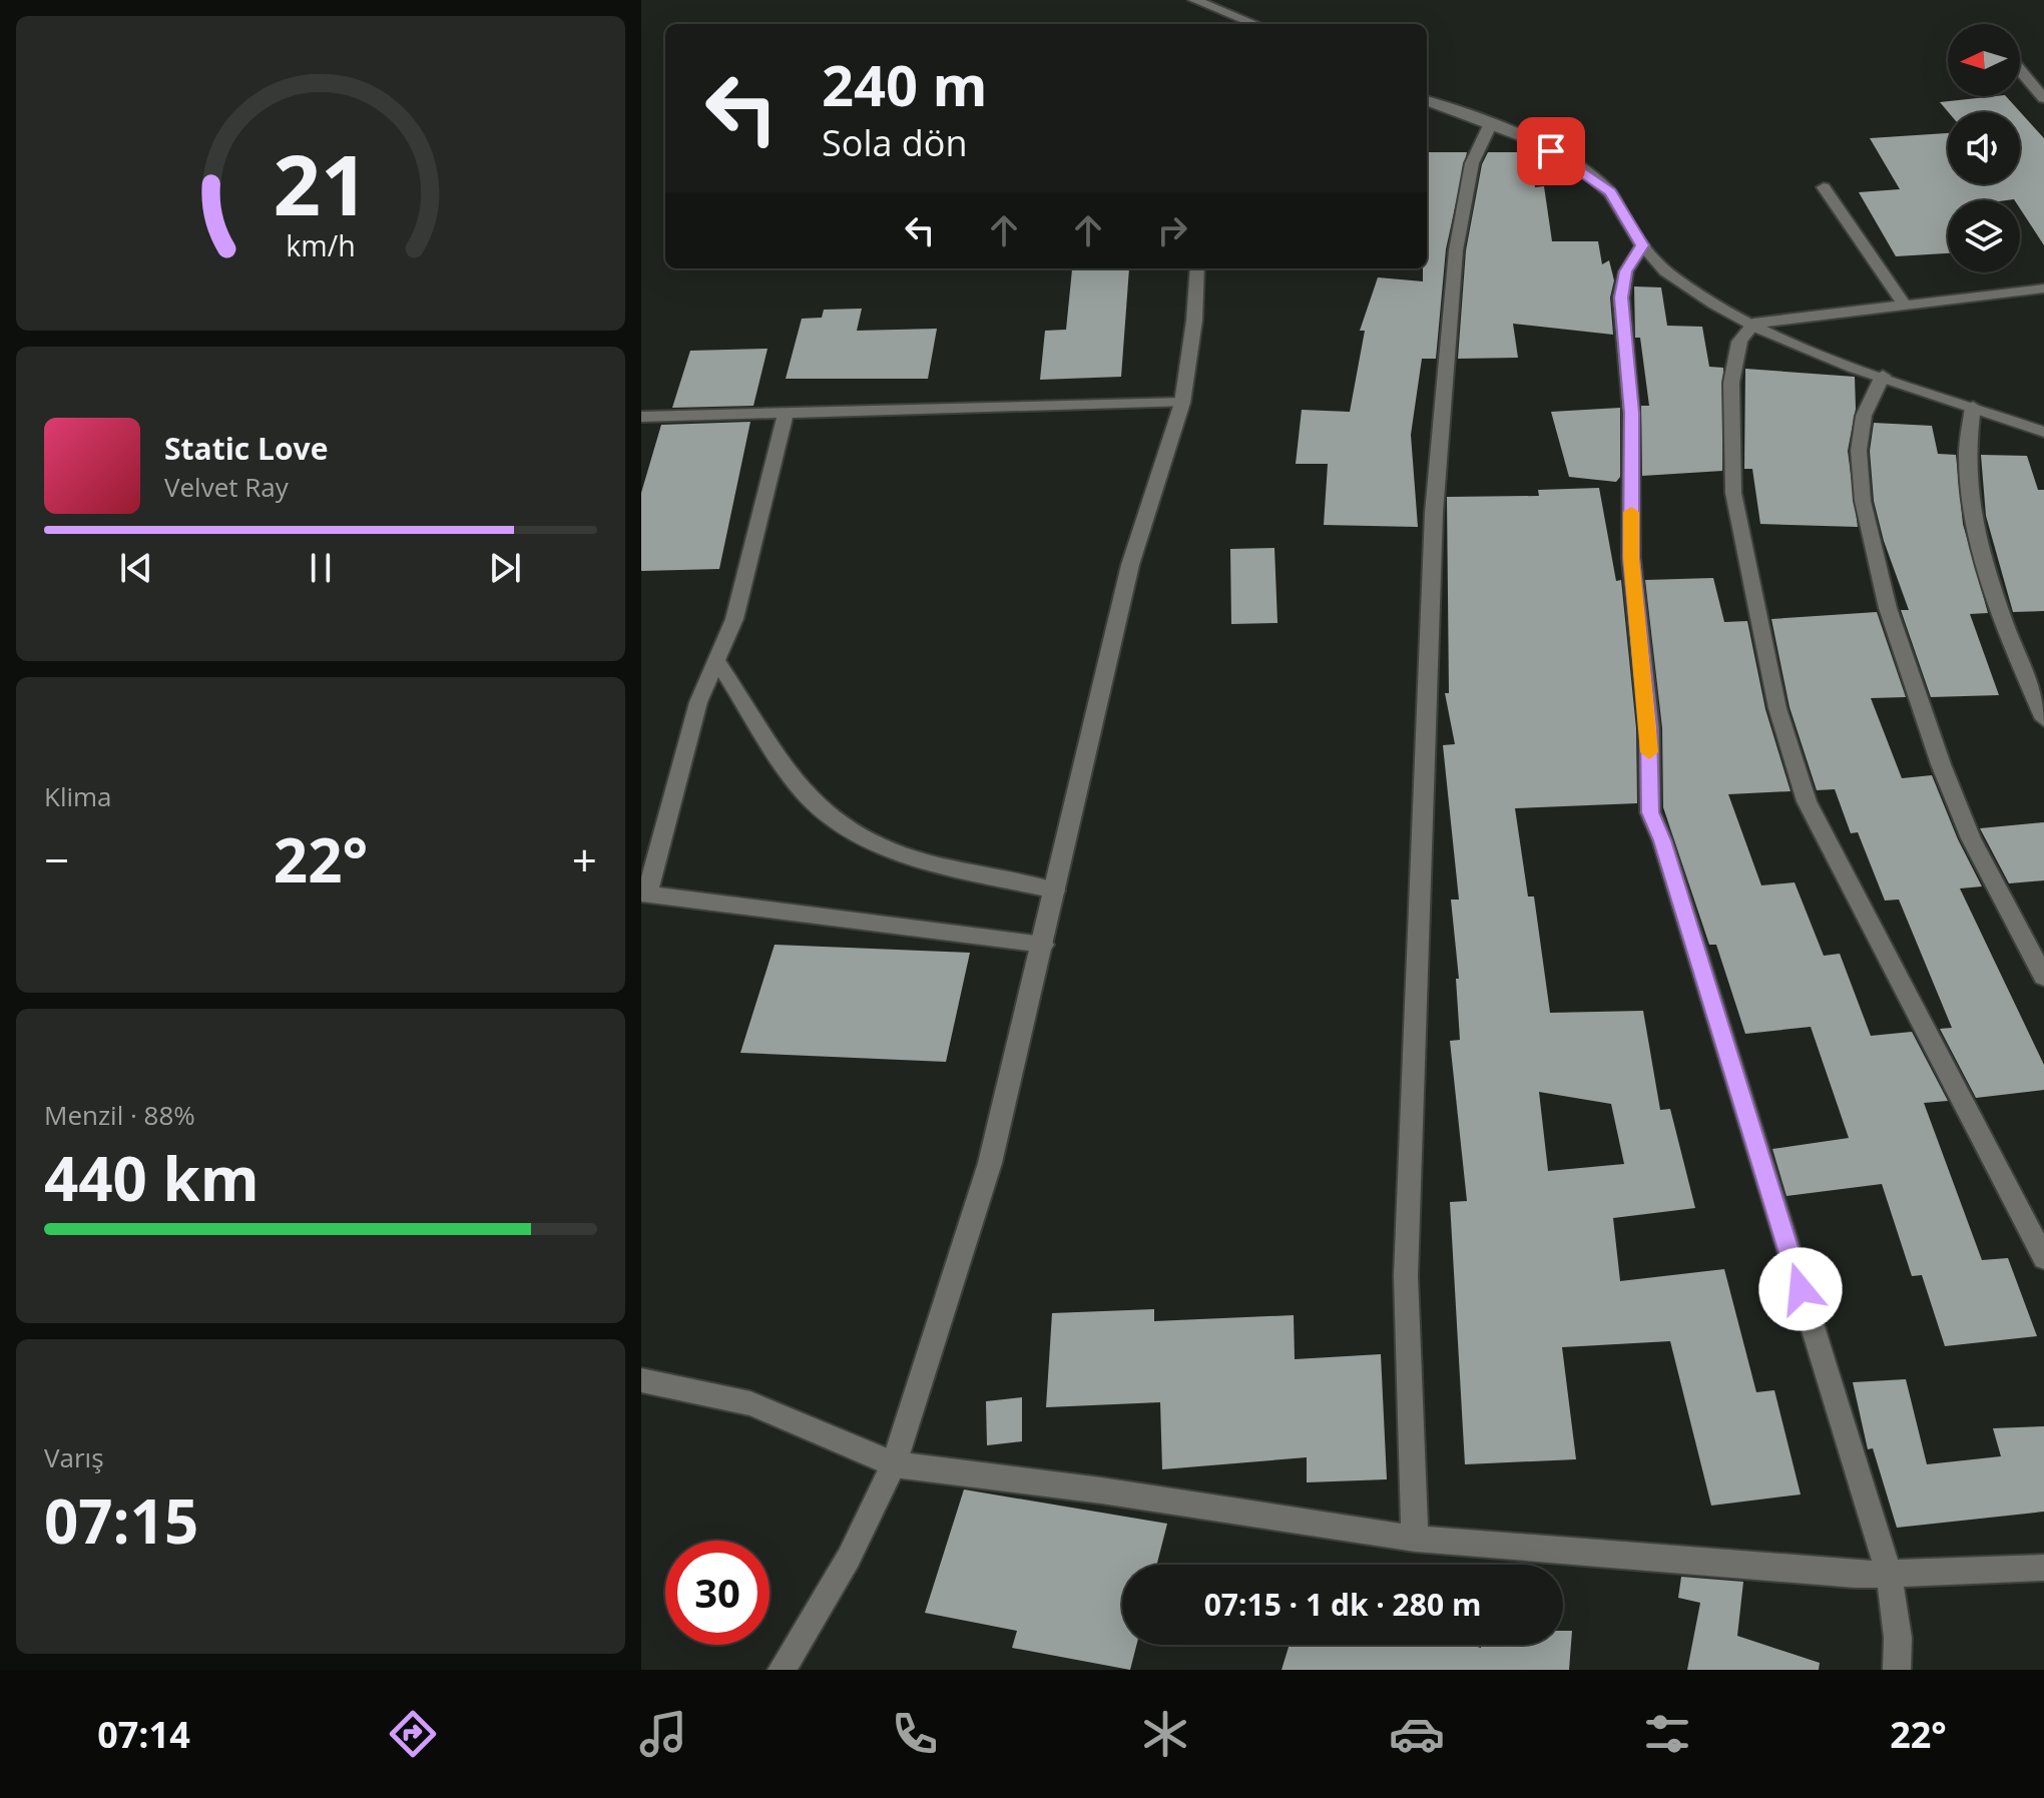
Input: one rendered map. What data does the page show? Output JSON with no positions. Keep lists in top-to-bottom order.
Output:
{
  "north": "left",
  "page": {
    "turn": ["240 m", "Sola dön"],
    "song": ["Static Love", "Velvet Ray"],
    "tile": [
      "Klima",
      ["Menzil · 88%", "440 km"],
      ["Varış", "07:15"]
    ],
    "heat": ["−", "22°", "+"],
    "limit": "30",
    "trip": "07:15 · 1 dk · 280 m",
    "tabs": ["07:14", "22°"],
    "gauge": ["21", "km/h"]
  }
}
